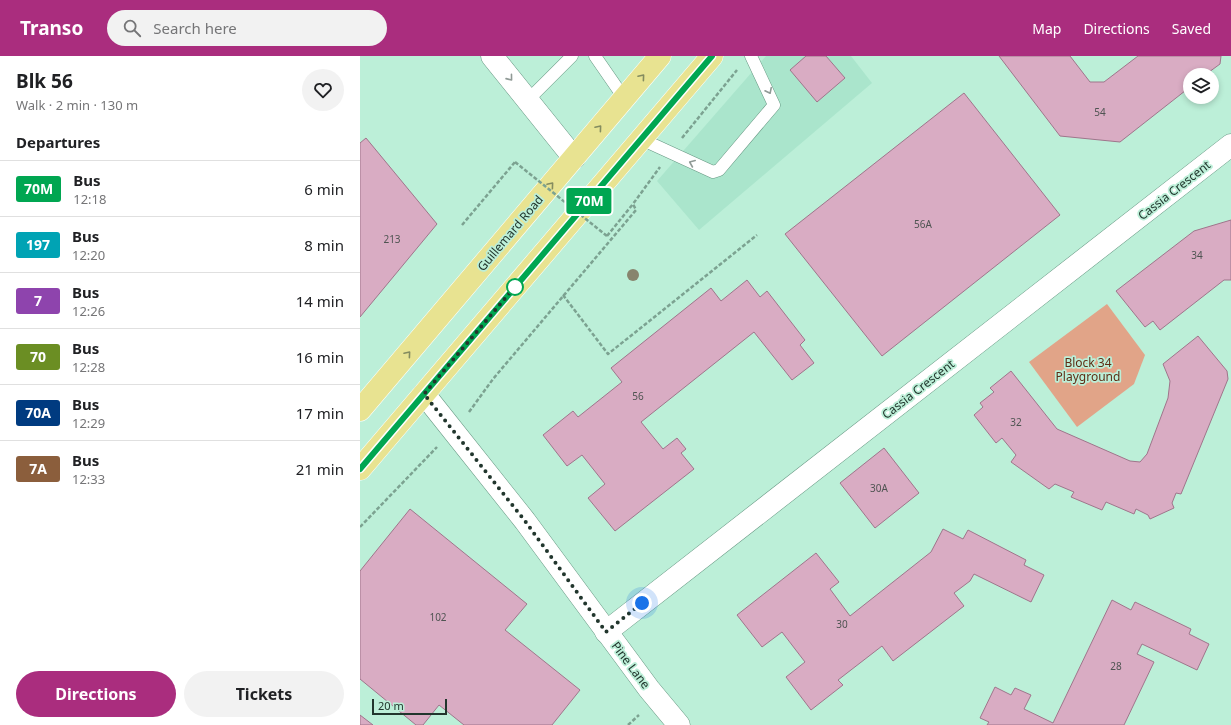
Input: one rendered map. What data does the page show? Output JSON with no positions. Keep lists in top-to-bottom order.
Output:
{
  "streets": {
    "main road": ["Guillemard Road"],
    "street": ["Cassia Crescent", "Pine Lane"]
  },
  "crossings": [
    ["Cassia Crescent", "Pine Lane"]
  ],
  "parks": ["Block 34 Playground"],
  "lines": ["bus line 70M"],
  "house_numbers": [
    "54",
    "56A",
    "213",
    "34",
    "56",
    "32",
    "30A",
    "102",
    "30",
    "28"
  ],
  "scale_bar": "20 m",
  "page": {
    "header": "Transo",
    "search": "Search here",
    "nav": ["Map", "Directions", "Saved"],
    "heading": [
      ["Blk 56", "Walk · 2 min · 130 m"],
      "Departures"
    ],
    "on_map": "70M",
    "list": [
      {
        "mark": "70M",
        "name": "Bus",
        "note": "12:18",
        "value": "6 min"
      },
      {
        "mark": "197",
        "name": "Bus",
        "note": "12:20",
        "value": "8 min"
      },
      {
        "mark": "7",
        "name": "Bus",
        "note": "12:26",
        "value": "14 min"
      },
      {
        "mark": "70",
        "name": "Bus",
        "note": "12:28",
        "value": "16 min"
      },
      {
        "mark": "70A",
        "name": "Bus",
        "note": "12:29",
        "value": "17 min"
      },
      {
        "mark": "7A",
        "name": "Bus",
        "note": "12:33",
        "value": "21 min"
      }
    ],
    "buttons": ["Directions", "Tickets"],
    "scale": "20 m"
  }
}
